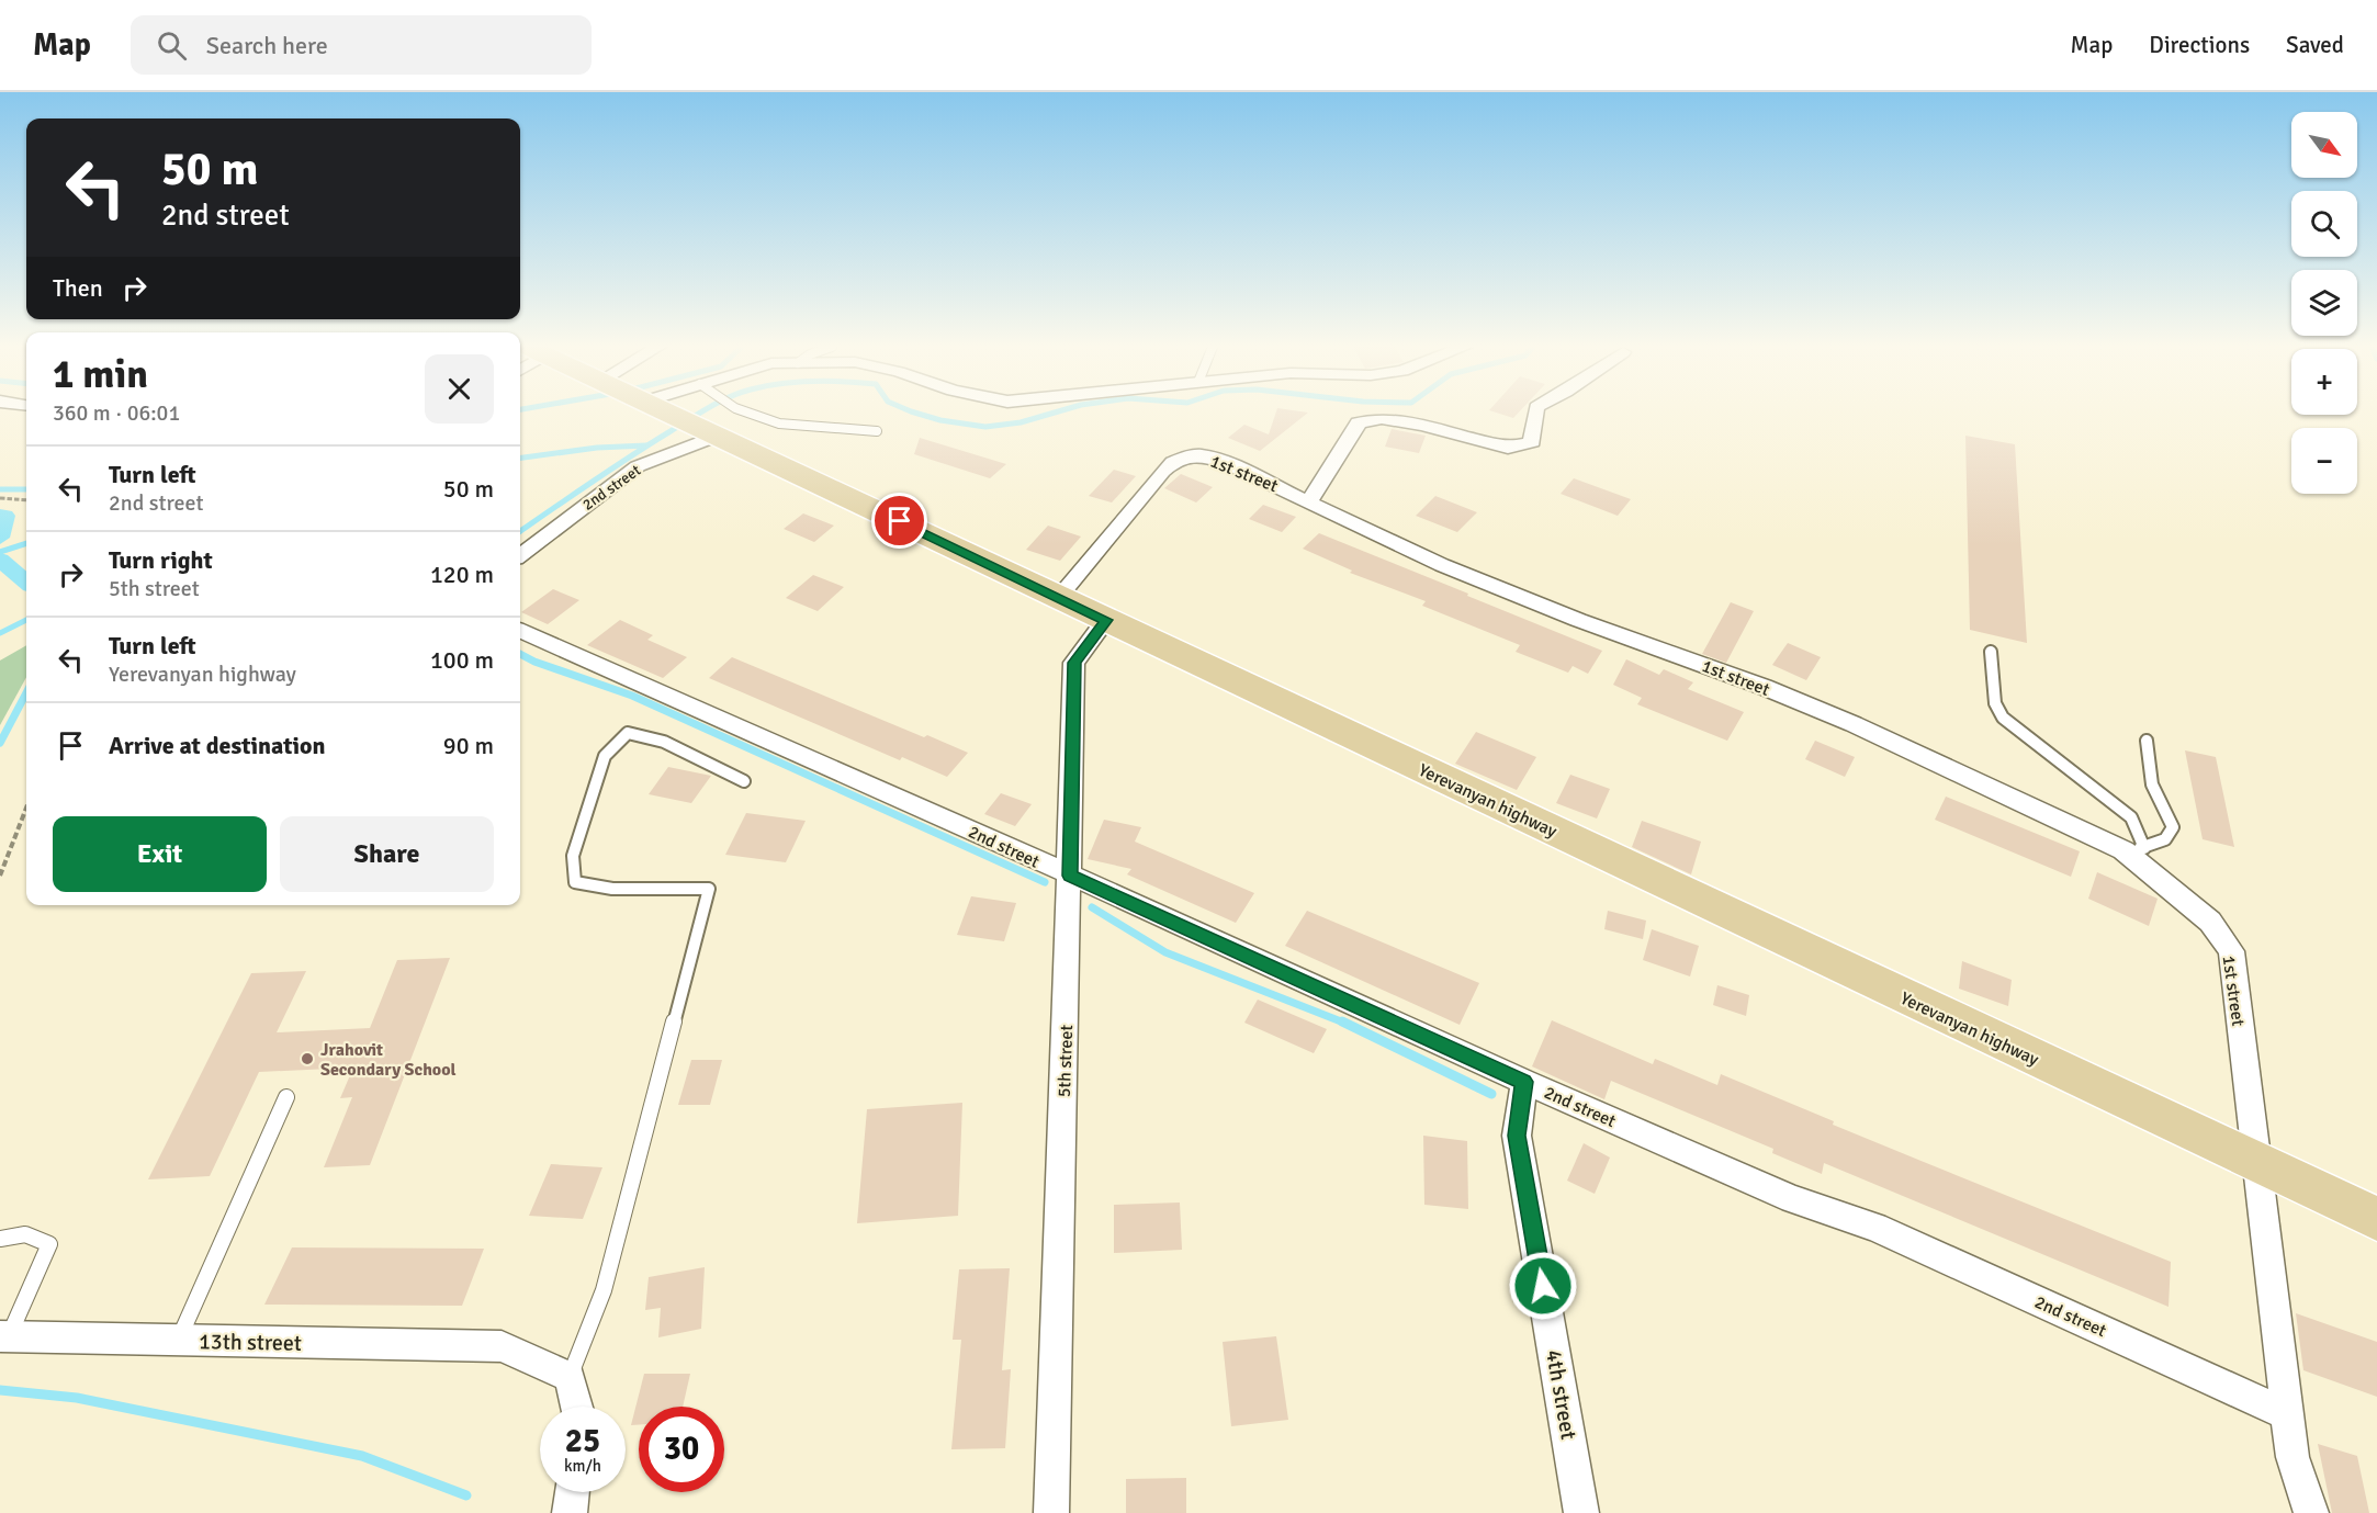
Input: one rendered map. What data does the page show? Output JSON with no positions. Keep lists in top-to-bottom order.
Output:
{
  "streets": {
    "main road": ["Yerevanyan highway"],
    "street": [
      "1st street",
      "2nd street",
      "5th street",
      "13th street",
      "4th street"
    ]
  },
  "crossings": [
    ["1st street", "Yerevanyan highway"],
    ["2nd street", "Yerevanyan highway"],
    ["2nd street", "5th street"],
    ["2nd street", "4th street"],
    ["Yerevanyan highway", "5th street"]
  ],
  "places": ["Jrahovit Secondary School"],
  "north": "bottom right",
  "page": {
    "header": "Map",
    "search": "Search here",
    "nav": ["Map", "Directions", "Saved"],
    "map_buttons": ["+", "−"],
    "turn": ["50 m", "2nd street"],
    "then": "Then",
    "heading": ["1 min", "360 m · 06:01"],
    "list": [
      {
        "name": "Turn left",
        "note": "2nd street",
        "value": "50 m"
      },
      {
        "name": "Turn right",
        "note": "5th street",
        "value": "120 m"
      },
      {
        "name": "Turn left",
        "note": "Yerevanyan highway",
        "value": "100 m"
      },
      {
        "name": "Arrive at destination",
        "value": "90 m"
      }
    ],
    "buttons": ["Exit", "Share"],
    "speed": "25 km/h",
    "limit": "30"
  }
}
